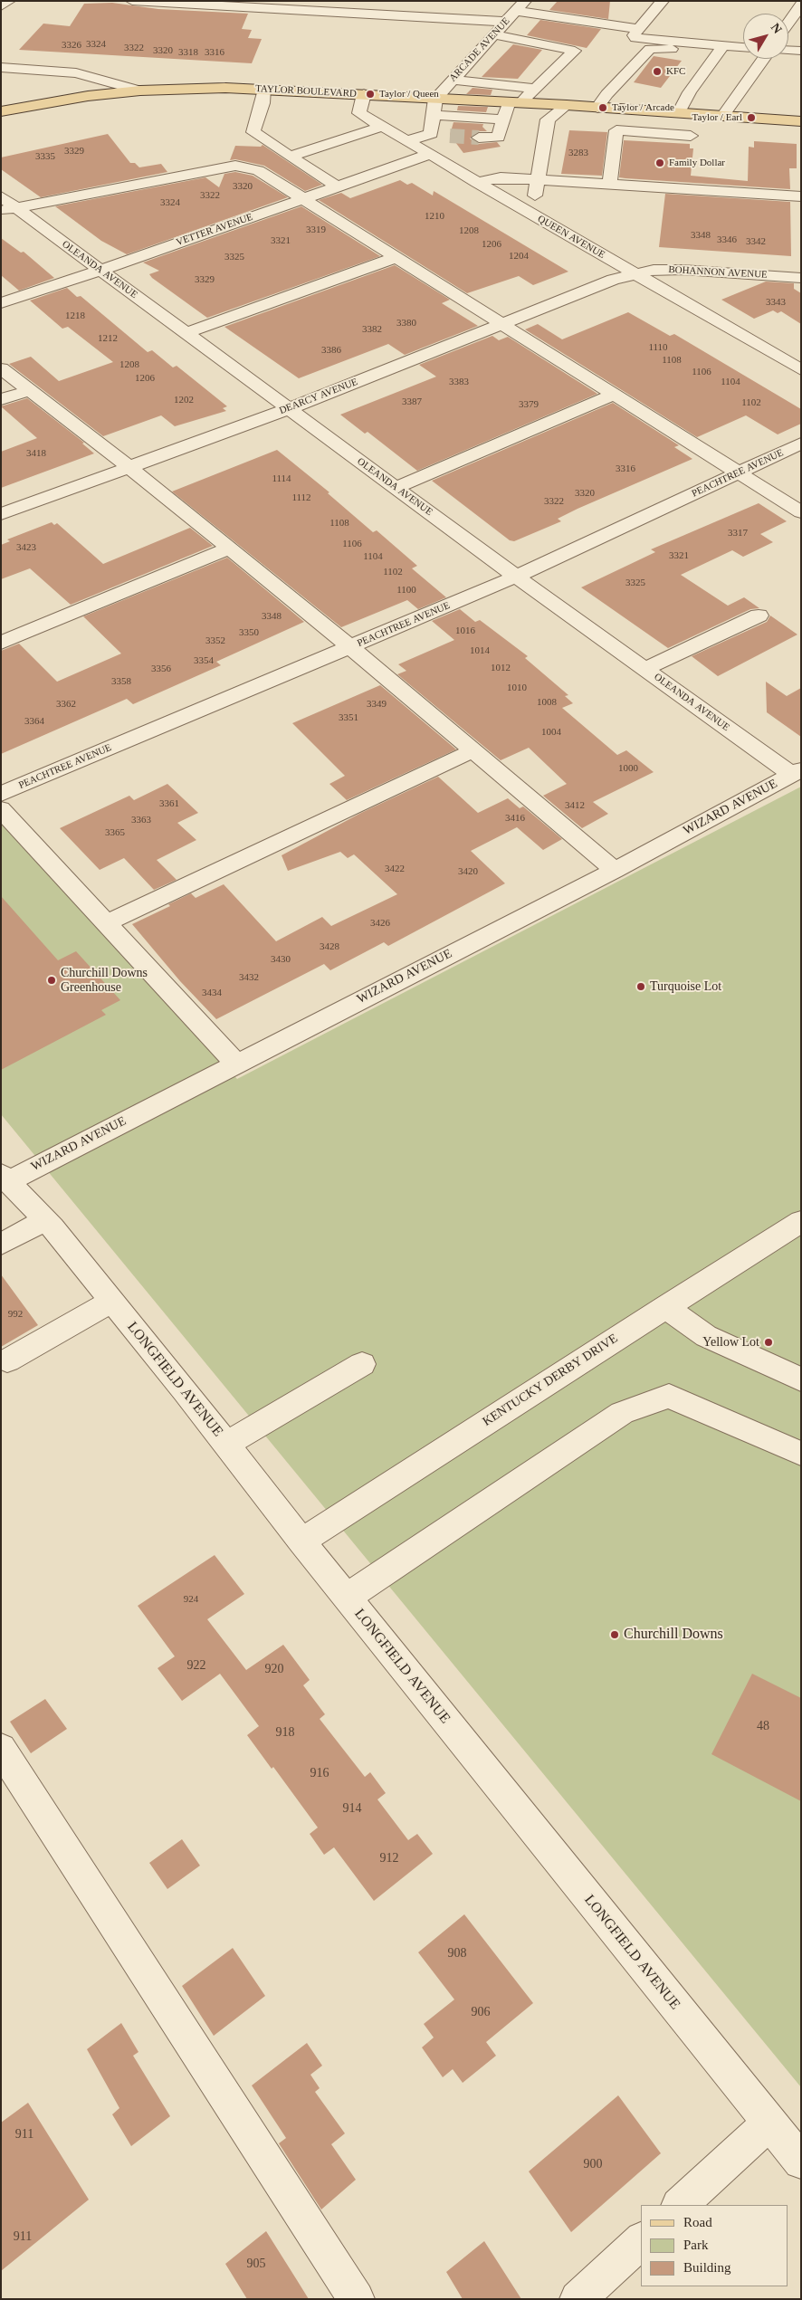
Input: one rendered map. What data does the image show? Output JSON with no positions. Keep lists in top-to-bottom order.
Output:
{
  "streets": {
    "main road": ["TAYLOR BOULEVARD"],
    "street": [
      "ARCADE AVENUE",
      "VETTER AVENUE",
      "QUEEN AVENUE",
      "OLEANDA AVENUE",
      "BOHANNON AVENUE",
      "DEARCY AVENUE",
      "PEACHTREE AVENUE",
      "WIZARD AVENUE",
      "LONGFIELD AVENUE",
      "KENTUCKY DERBY DRIVE"
    ]
  },
  "crossings": [
    ["ARCADE AVENUE", "TAYLOR BOULEVARD"],
    ["TAYLOR BOULEVARD", "QUEEN AVENUE"],
    ["VETTER AVENUE", "QUEEN AVENUE"],
    ["VETTER AVENUE", "OLEANDA AVENUE"],
    ["QUEEN AVENUE", "BOHANNON AVENUE"],
    ["QUEEN AVENUE", "DEARCY AVENUE"],
    ["OLEANDA AVENUE", "DEARCY AVENUE"],
    ["OLEANDA AVENUE", "PEACHTREE AVENUE"],
    ["OLEANDA AVENUE", "WIZARD AVENUE"],
    ["BOHANNON AVENUE", "DEARCY AVENUE"],
    ["WIZARD AVENUE", "LONGFIELD AVENUE"],
    ["LONGFIELD AVENUE", "KENTUCKY DERBY DRIVE"]
  ],
  "places": [
    "KFC",
    "Taylor / Queen",
    "Taylor / Arcade",
    "Taylor / Earl",
    "Family Dollar",
    "Churchill Downs Greenhouse",
    "Turquoise Lot",
    "Yellow Lot",
    "Churchill Downs"
  ],
  "house_numbers": [
    "3324",
    "3326",
    "3322",
    "3320",
    "3318",
    "3316",
    "3329",
    "3283",
    "3335",
    "3320",
    "3322",
    "3324",
    "1210",
    "3319",
    "1208",
    "3348",
    "3346",
    "3321",
    "3342",
    "1206",
    "1204",
    "3325",
    "3329",
    "3343",
    "1218",
    "3380",
    "3382",
    "1212",
    "1110",
    "3386",
    "1108",
    "1208",
    "1106",
    "1206",
    "3383",
    "1104",
    "1202",
    "3387",
    "1102",
    "3379",
    "3418",
    "3316",
    "1114",
    "3320",
    "1112",
    "3322",
    "1108",
    "3317",
    "1106",
    "3423",
    "3321",
    "1104",
    "1102",
    "3325",
    "1100",
    "3348",
    "1016",
    "3350",
    "3352",
    "1014",
    "3354",
    "1012",
    "3356",
    "3358",
    "1010",
    "1008",
    "3362",
    "3349",
    "3351",
    "3364",
    "1004",
    "1000",
    "3361",
    "3412",
    "3416",
    "3363",
    "3365",
    "3422",
    "3420",
    "3426",
    "3428",
    "3430",
    "3432",
    "3434",
    "992",
    "924",
    "922",
    "920",
    "48",
    "918",
    "916",
    "914",
    "912",
    "908",
    "906",
    "911",
    "900",
    "911",
    "905"
  ],
  "legend": ["Road", "Park", "Building"],
  "north": "top right"
}
